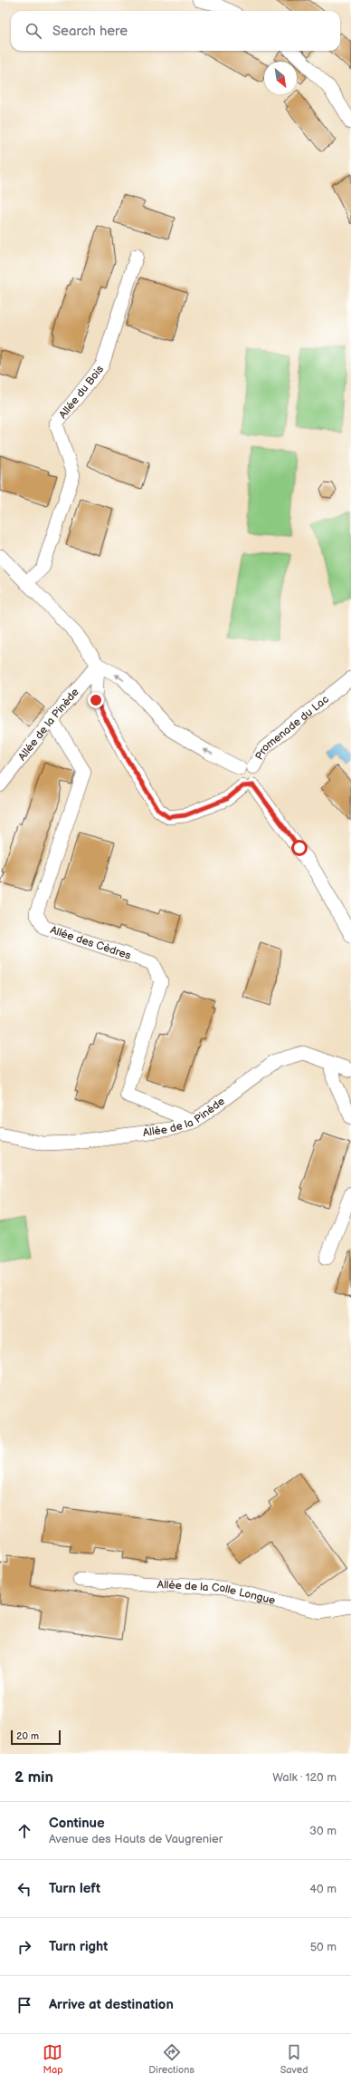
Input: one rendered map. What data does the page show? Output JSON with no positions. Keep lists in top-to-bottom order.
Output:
{
  "streets": {
    "street": [
      "Allée du Bois",
      "Allée de la Pinède",
      "Promenade du Lac",
      "Allée des Cèdres",
      "Allée de la Colle Longue"
    ]
  },
  "crossings": [
    ["Allée de la Pinède", "Allée des Cèdres"]
  ],
  "scale_bar": "20 m",
  "north": "bottom right",
  "page": {
    "search": "Search here",
    "scale": "20 m",
    "heading": ["2 min", "Walk · 120 m"],
    "list": [
      ["Continue", "Avenue des Hauts de Vaugrenier", "30 m"],
      ["Turn left", "40 m"],
      ["Turn right", "50 m"],
      "Arrive at destination"
    ],
    "nav": ["Map", "Directions", "Saved"]
  }
}
